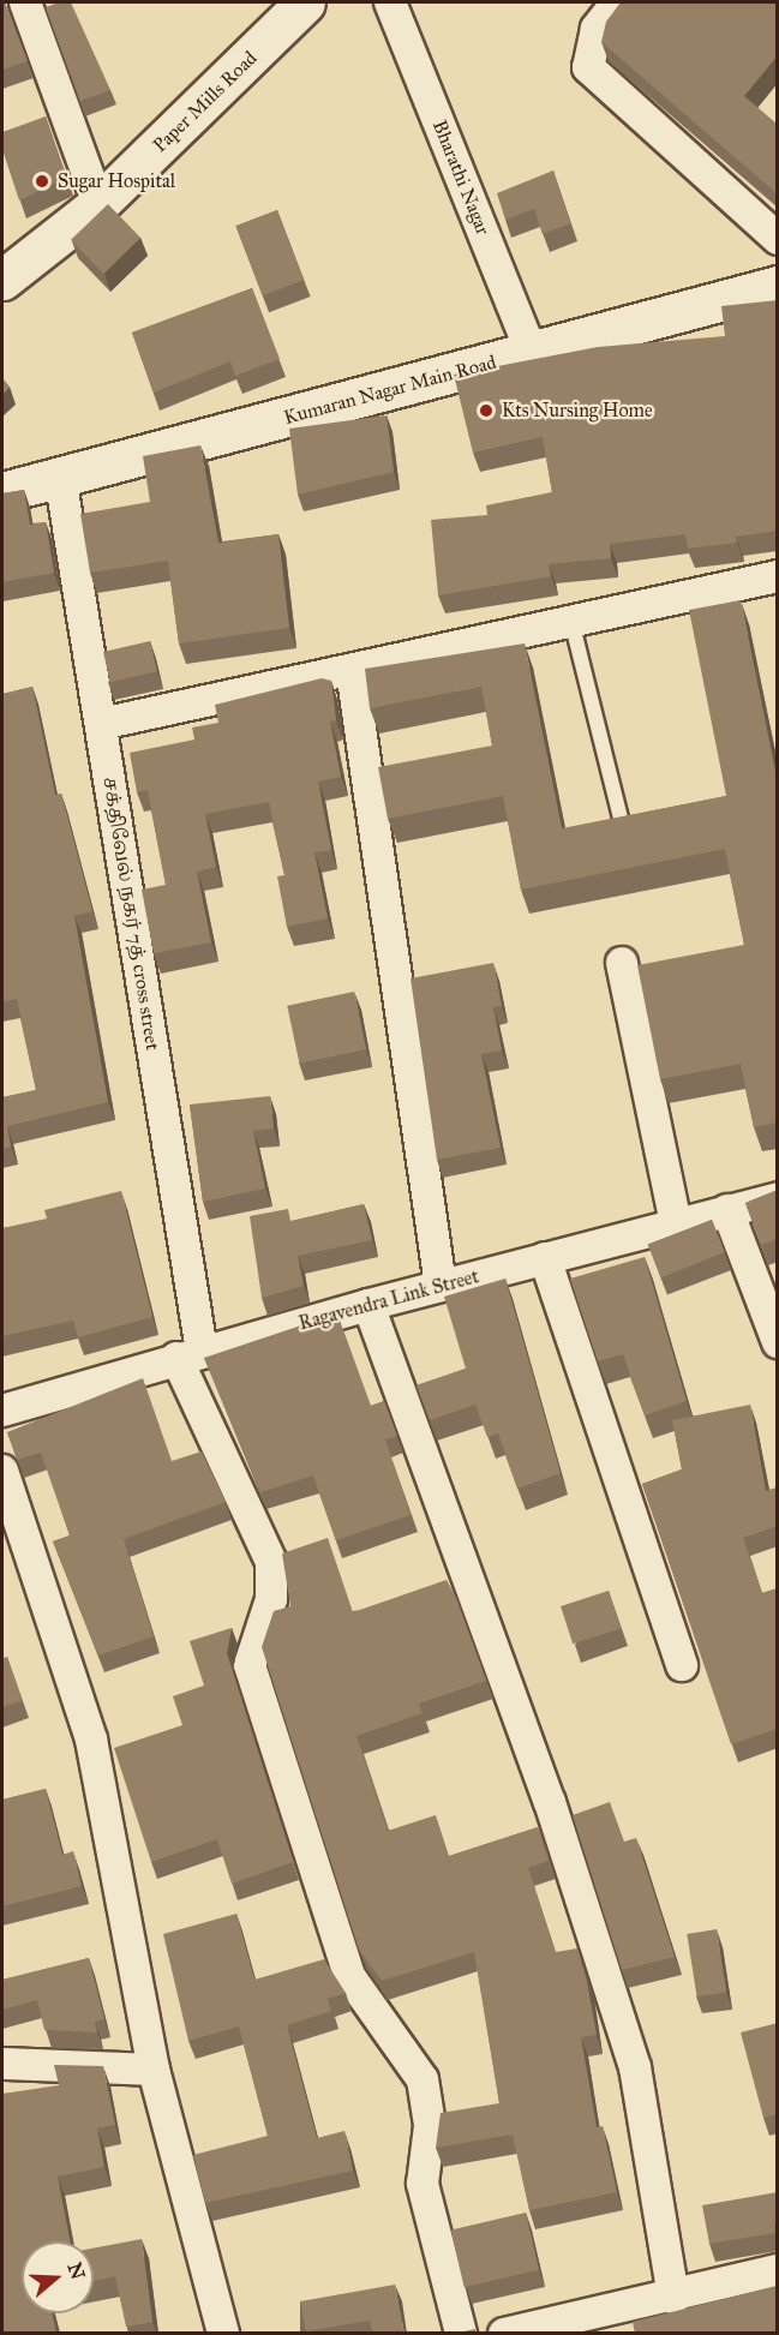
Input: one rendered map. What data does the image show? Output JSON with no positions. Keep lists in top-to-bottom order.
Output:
{
  "streets": {
    "main road": ["Paper Mills Road", "Kumaran Nagar Main Road"],
    "street": ["Bharathi Nagar", "சக்திவேல் நகர் 7த் cross street", "Ragavendra Link Street"]
  },
  "crossings": [
    ["Bharathi Nagar", "Kumaran Nagar Main Road"],
    ["Kumaran Nagar Main Road", "சக்திவேல் நகர் 7த் cross street"],
    ["சக்திவேல் நகர் 7த் cross street", "Ragavendra Link Street"]
  ],
  "places": ["Sugar Hospital", "Kts Nursing Home"],
  "north": "right"
}
